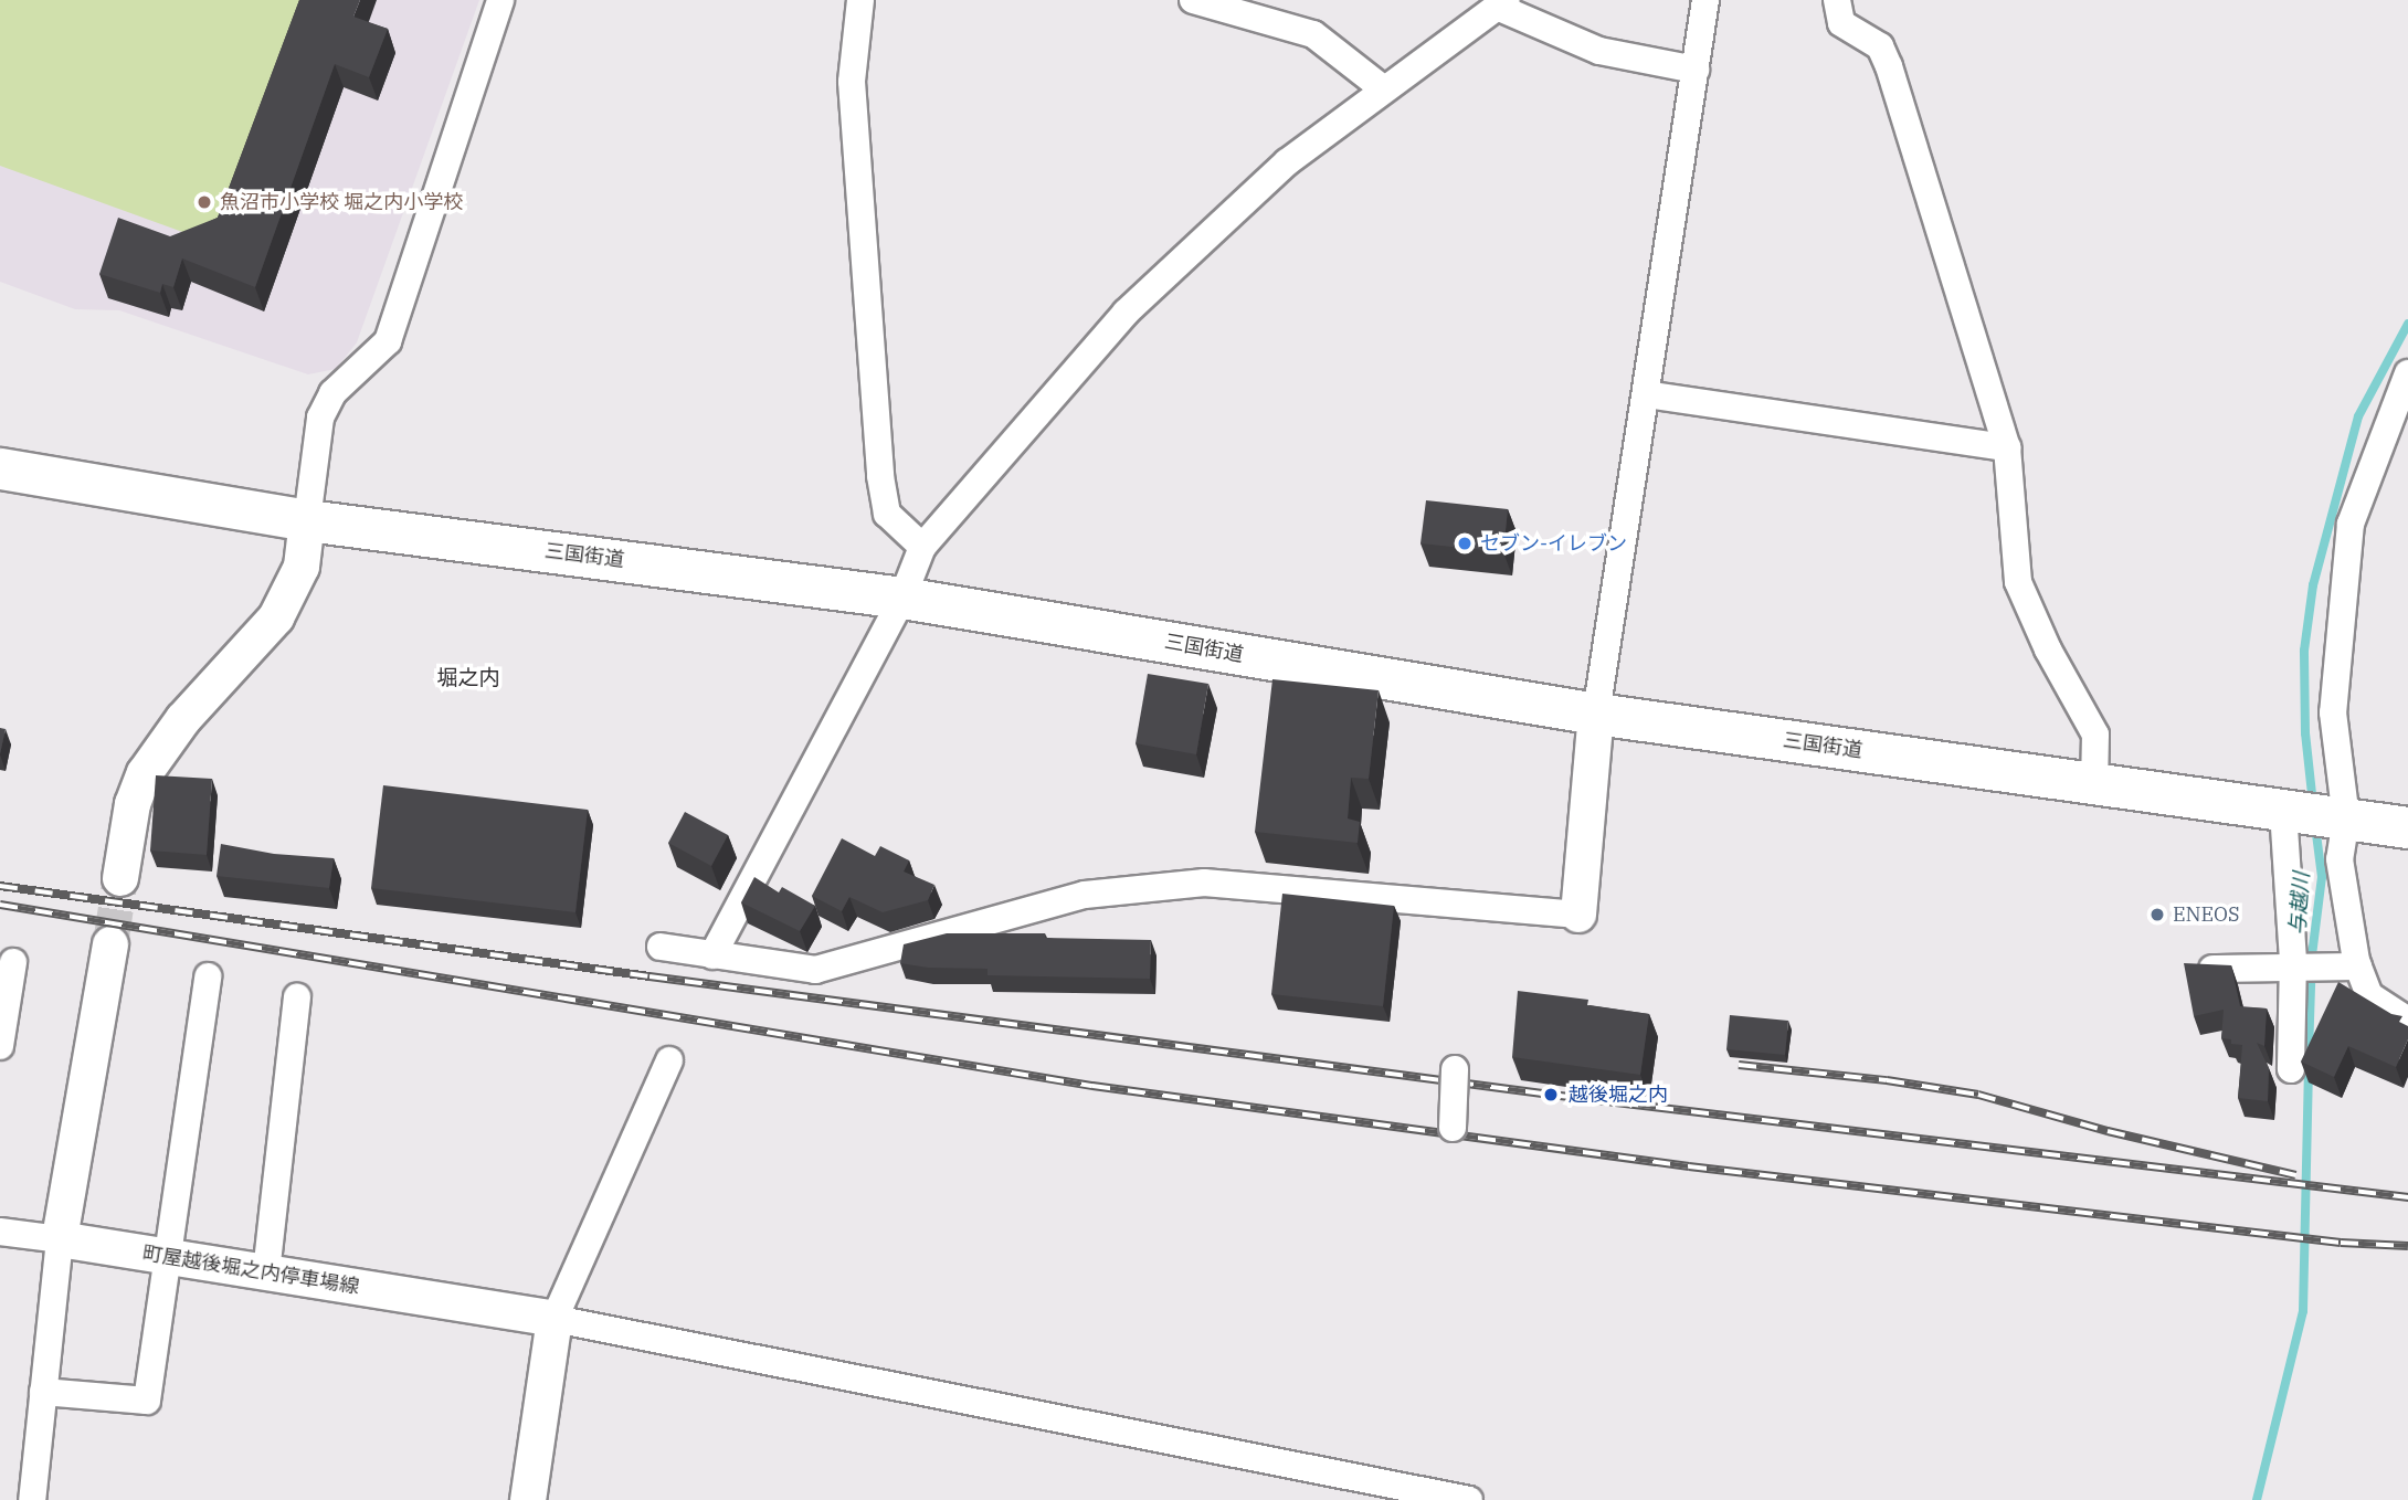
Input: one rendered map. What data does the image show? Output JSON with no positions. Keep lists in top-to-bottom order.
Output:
{
  "streets": {
    "highway": ["三国街道"],
    "main road": ["町屋越後堀之内停車場線"]
  },
  "districts": ["堀之内"],
  "water": ["与越川"],
  "places": [
    "魚沼市小学校 堀之内小学校",
    "セブン-イレブン",
    "ENEOS",
    "越後堀之内"
  ]
}
